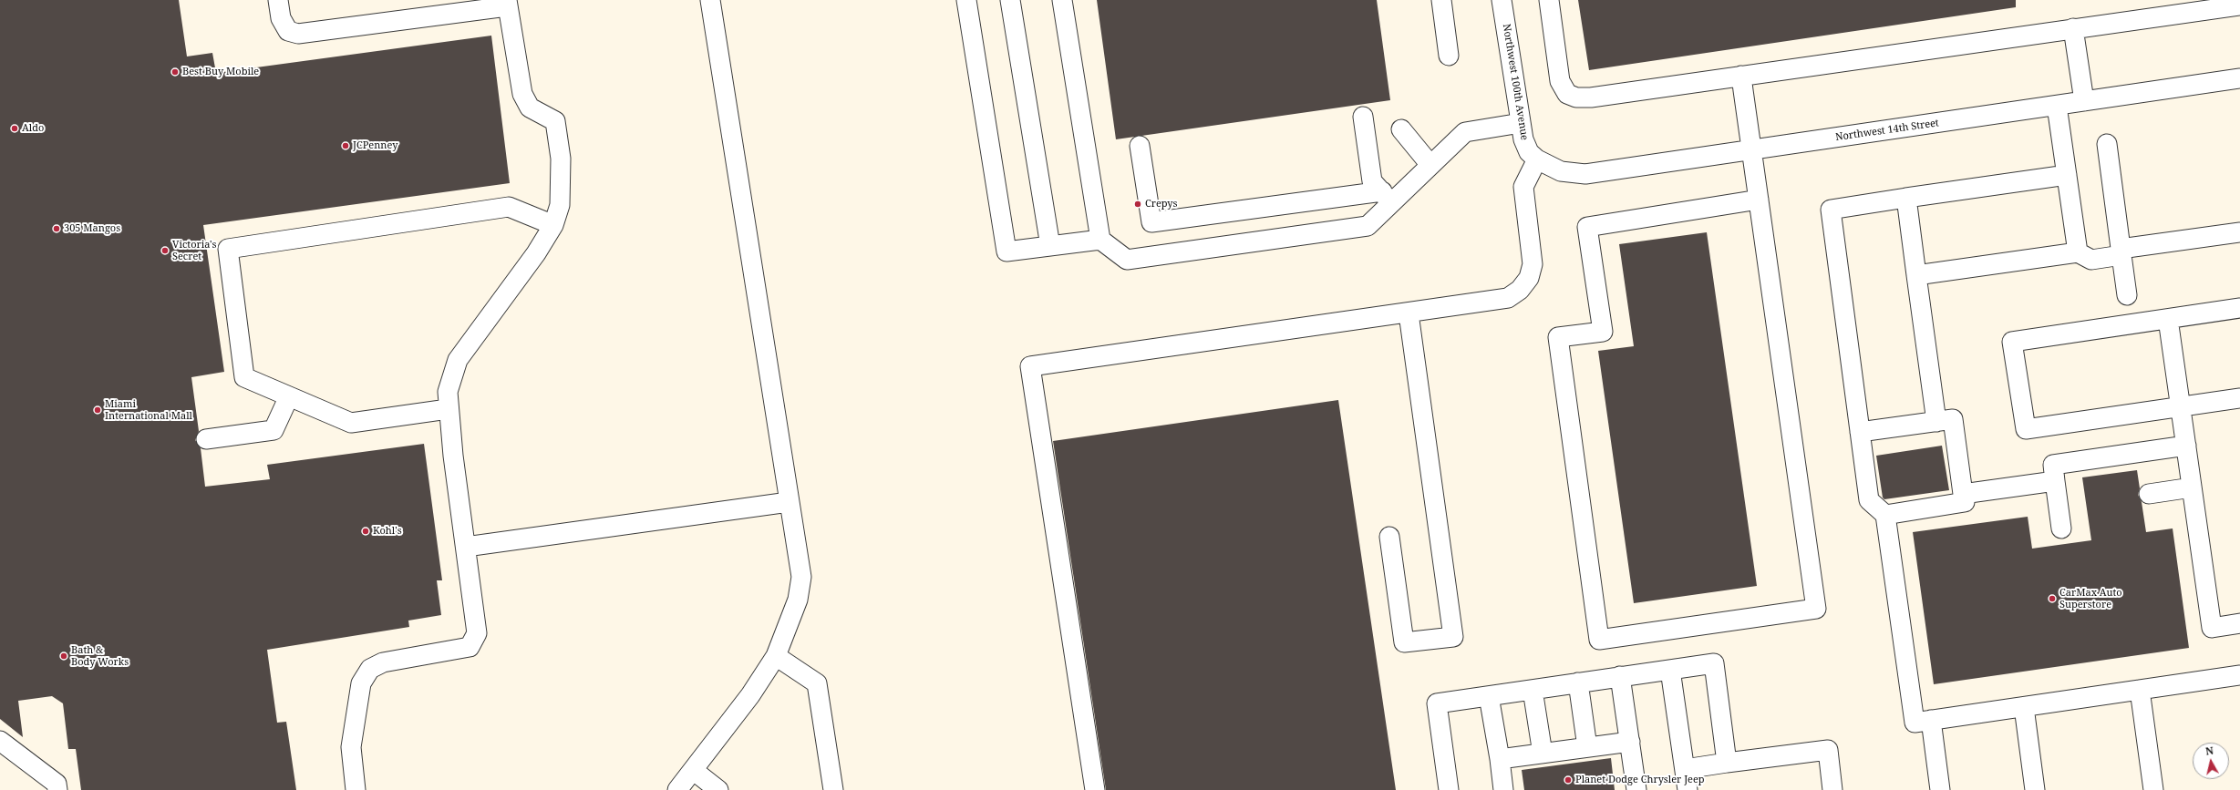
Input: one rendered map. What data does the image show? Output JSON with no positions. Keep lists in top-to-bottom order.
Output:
{
  "streets": {
    "street": ["Northwest 100th Avenue", "Northwest 14th Street"]
  },
  "crossings": [
    ["Northwest 100th Avenue", "Northwest 14th Street"]
  ],
  "places": [
    "Best Buy Mobile",
    "Aldo",
    "JCPenney",
    "Crepys",
    "305 Mangos",
    "Victoria's Secret",
    "Miami International Mall",
    "Kohl's",
    "CarMax Auto Superstore",
    "Bath & Body Works",
    "Planet Dodge Chrysler Jeep"
  ],
  "north": "top"
}
